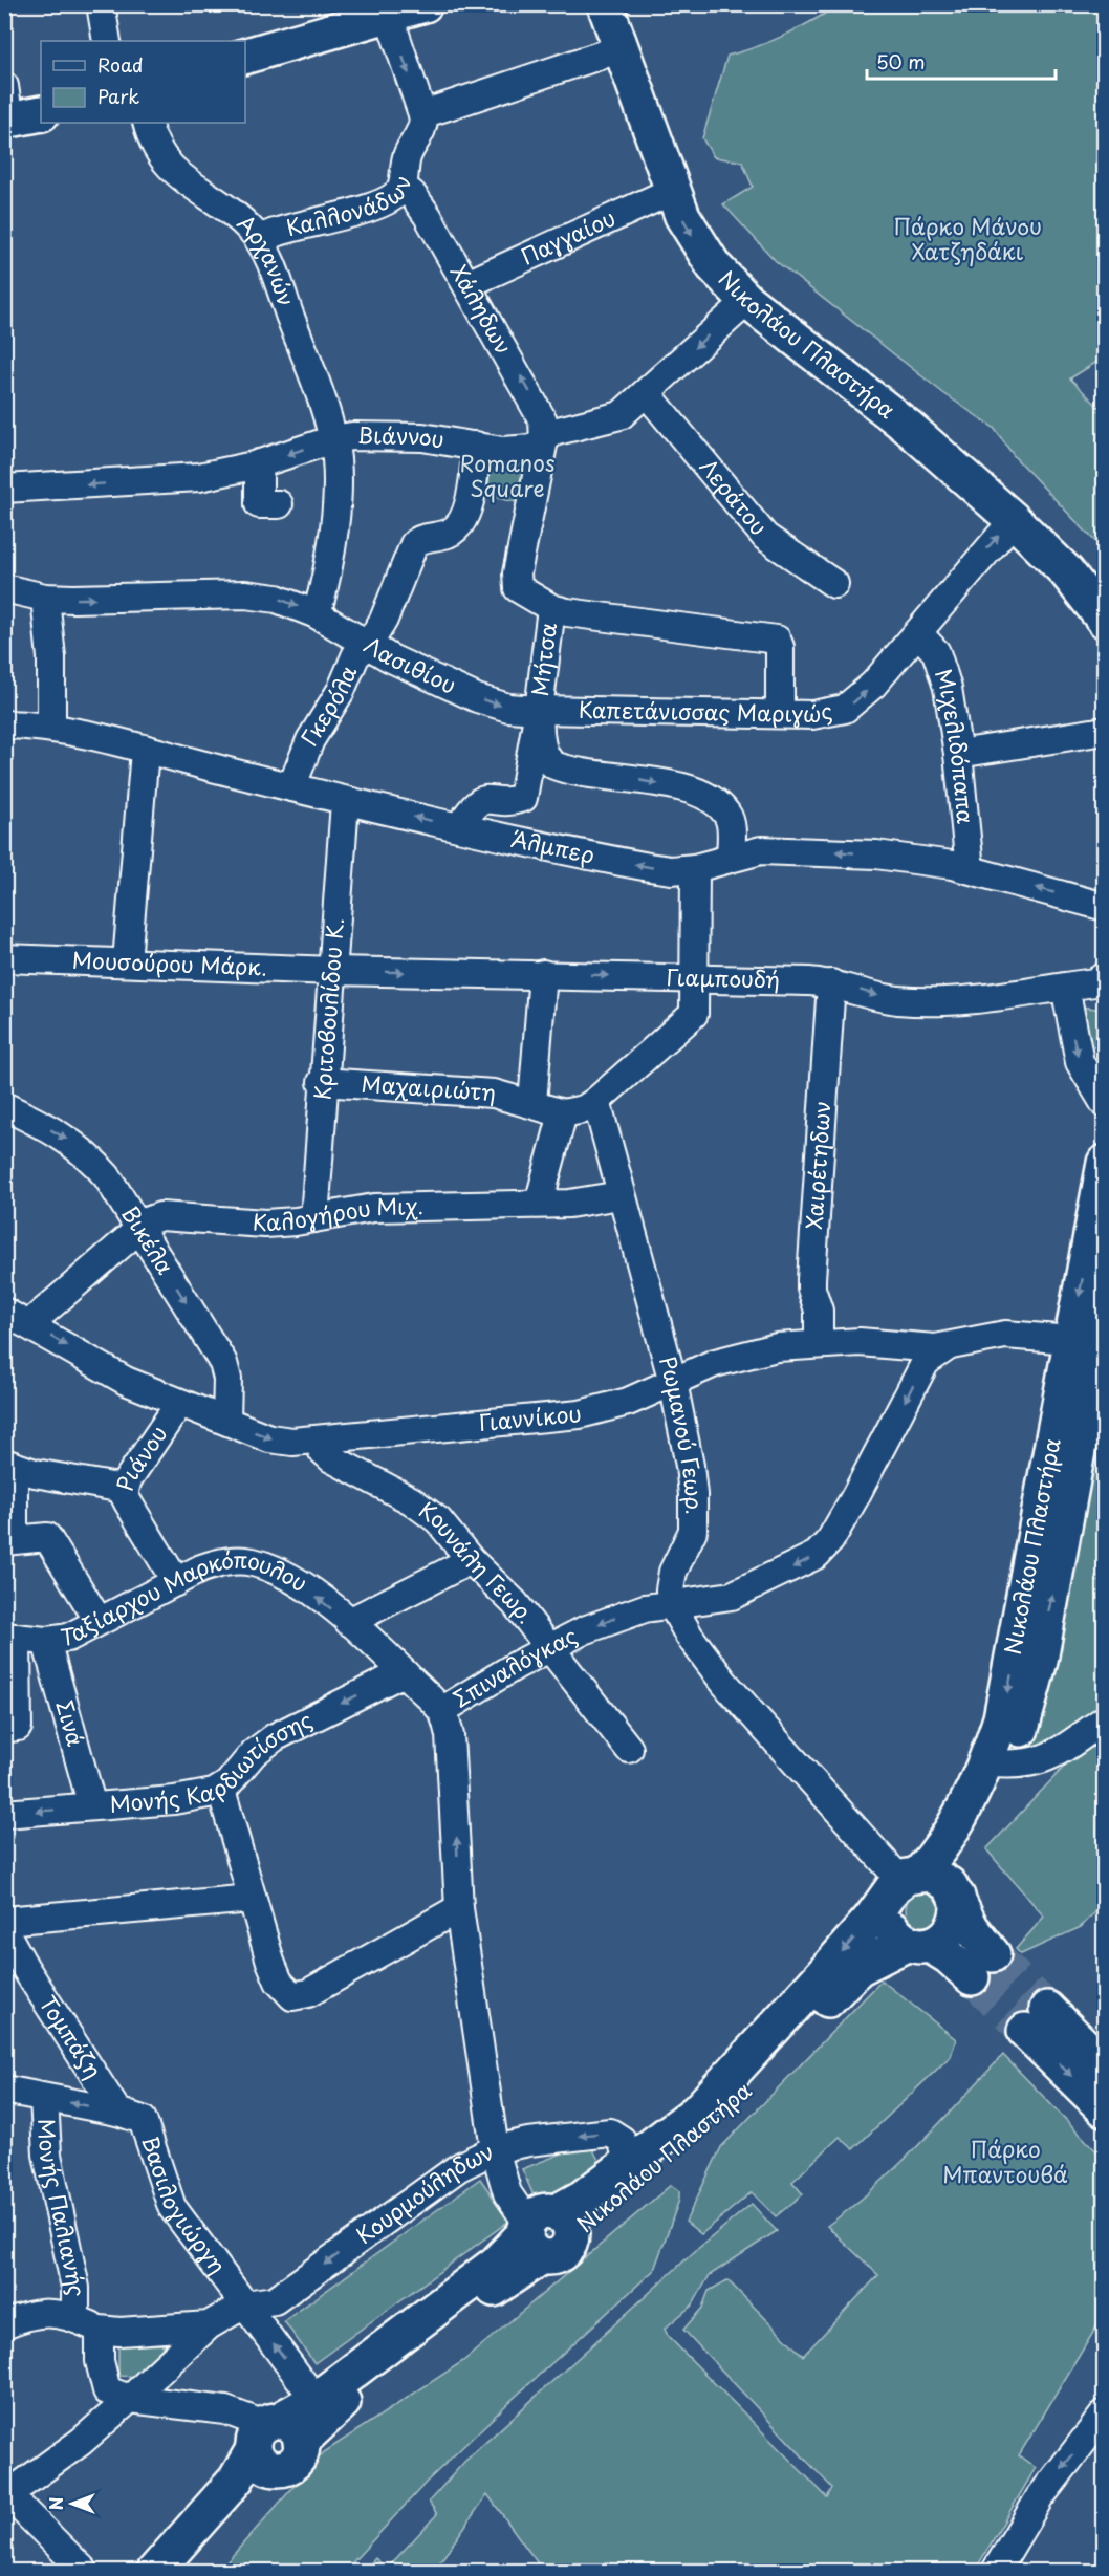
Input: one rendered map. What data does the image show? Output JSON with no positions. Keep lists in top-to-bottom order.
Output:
{
  "streets": {
    "main road": ["Νικολάου Πλαστήρα"],
    "street": [
      "Καλλονάδων",
      "Παγγαίου",
      "Αρχανών",
      "Χάληδων",
      "Βιάννου",
      "Λεράτου",
      "Μήτσα",
      "Λασιθίου",
      "Γκερόλα",
      "Καπετάνισσας Μαριγώς",
      "Μιχελιδόπαπα",
      "Άλμπερ",
      "Μουσούρου Μάρκ.",
      "Γιαμπουδή",
      "Κριτοβουλίδου Κ.",
      "Μαχαιριώτη",
      "Χαιρέτηδων",
      "Καλογήρου Μιχ.",
      "Βικέλα",
      "Γιαννίκου",
      "Ρωμανού Γεωρ.",
      "Ριάνου",
      "Κουνάλη Γεωρ.",
      "Ταξίαρχου Μαρκόπουλου",
      "Σπιναλόγκας",
      "Σινά",
      "Μονής Καρδιωτίσσης",
      "Τομπάζη",
      "Κουρμούληδων",
      "Βασιλογιώργη",
      "Μονής Παλιανής"
    ]
  },
  "crossings": [
    ["Καλλονάδων", "Αρχανών"],
    ["Καλλονάδων", "Χάληδων"],
    ["Παγγαίου", "Χάληδων"],
    ["Παγγαίου", "Νικολάου Πλαστήρα"],
    ["Αρχανών", "Βιάννου"],
    ["Χάληδων", "Βιάννου"],
    ["Νικολάου Πλαστήρα", "Βιάννου"],
    ["Νικολάου Πλαστήρα", "Καπετάνισσας Μαριγώς"],
    ["Νικολάου Πλαστήρα", "Γιαννίκου"],
    ["Νικολάου Πλαστήρα", "Σπιναλόγκας"],
    ["Νικολάου Πλαστήρα", "Κουρμούληδων"],
    ["Νικολάου Πλαστήρα", "Βασιλογιώργη"],
    ["Βιάννου", "Λεράτου"],
    ["Βιάννου", "Γκερόλα"],
    ["Μήτσα", "Λασιθίου"],
    ["Μήτσα", "Καπετάνισσας Μαριγώς"],
    ["Λασιθίου", "Γκερόλα"],
    ["Λασιθίου", "Καπετάνισσας Μαριγώς"],
    ["Γκερόλα", "Άλμπερ"],
    ["Καπετάνισσας Μαριγώς", "Μιχελιδόπαπα"],
    ["Μιχελιδόπαπα", "Άλμπερ"],
    ["Άλμπερ", "Κριτοβουλίδου Κ."],
    ["Μουσούρου Μάρκ.", "Γιαμπουδή"],
    ["Μουσούρου Μάρκ.", "Κριτοβουλίδου Κ."],
    ["Γιαμπουδή", "Κριτοβουλίδου Κ."],
    ["Γιαμπουδή", "Χαιρέτηδων"],
    ["Κριτοβουλίδου Κ.", "Μαχαιριώτη"],
    ["Κριτοβουλίδου Κ.", "Καλογήρου Μιχ."],
    ["Χαιρέτηδων", "Γιαννίκου"],
    ["Καλογήρου Μιχ.", "Βικέλα"],
    ["Καλογήρου Μιχ.", "Γιαννίκου"],
    ["Καλογήρου Μιχ.", "Ρωμανού Γεωρ."],
    ["Βικέλα", "Γιαννίκου"],
    ["Γιαννίκου", "Ρωμανού Γεωρ."],
    ["Γιαννίκου", "Ριάνου"],
    ["Γιαννίκου", "Κουνάλη Γεωρ."],
    ["Γιαννίκου", "Σπιναλόγκας"],
    ["Ρωμανού Γεωρ.", "Σπιναλόγκας"],
    ["Ριάνου", "Ταξίαρχου Μαρκόπουλου"],
    ["Κουνάλη Γεωρ.", "Σπιναλόγκας"],
    ["Ταξίαρχου Μαρκόπουλου", "Σπιναλόγκας"],
    ["Ταξίαρχου Μαρκόπουλου", "Σινά"],
    ["Ταξίαρχου Μαρκόπουλου", "Μονής Καρδιωτίσσης"],
    ["Σπιναλόγκας", "Κουρμούληδων"],
    ["Σινά", "Μονής Καρδιωτίσσης"],
    ["Τομπάζη", "Βασιλογιώργη"],
    ["Κουρμούληδων", "Βασιλογιώργη"],
    ["Κουρμούληδων", "Μονής Παλιανής"],
    ["Βασιλογιώργη", "Μονής Παλιανής"]
  ],
  "one_way": [
    "Χάληδων",
    "Βιάννου",
    "Λασιθίου",
    "Καπετάνισσας Μαριγώς",
    "Άλμπερ",
    "Γιαμπουδή",
    "Βικέλα",
    "Ταξίαρχου Μαρκόπουλου",
    "Κουρμούληδων"
  ],
  "parks": ["Πάρκο Μάνου Χατζηδάκι", "Romanos Square", "Πάρκο Μπαντουβά"],
  "legend": ["Road", "Park"],
  "scale_bar": "50 m",
  "north": "left"
}
